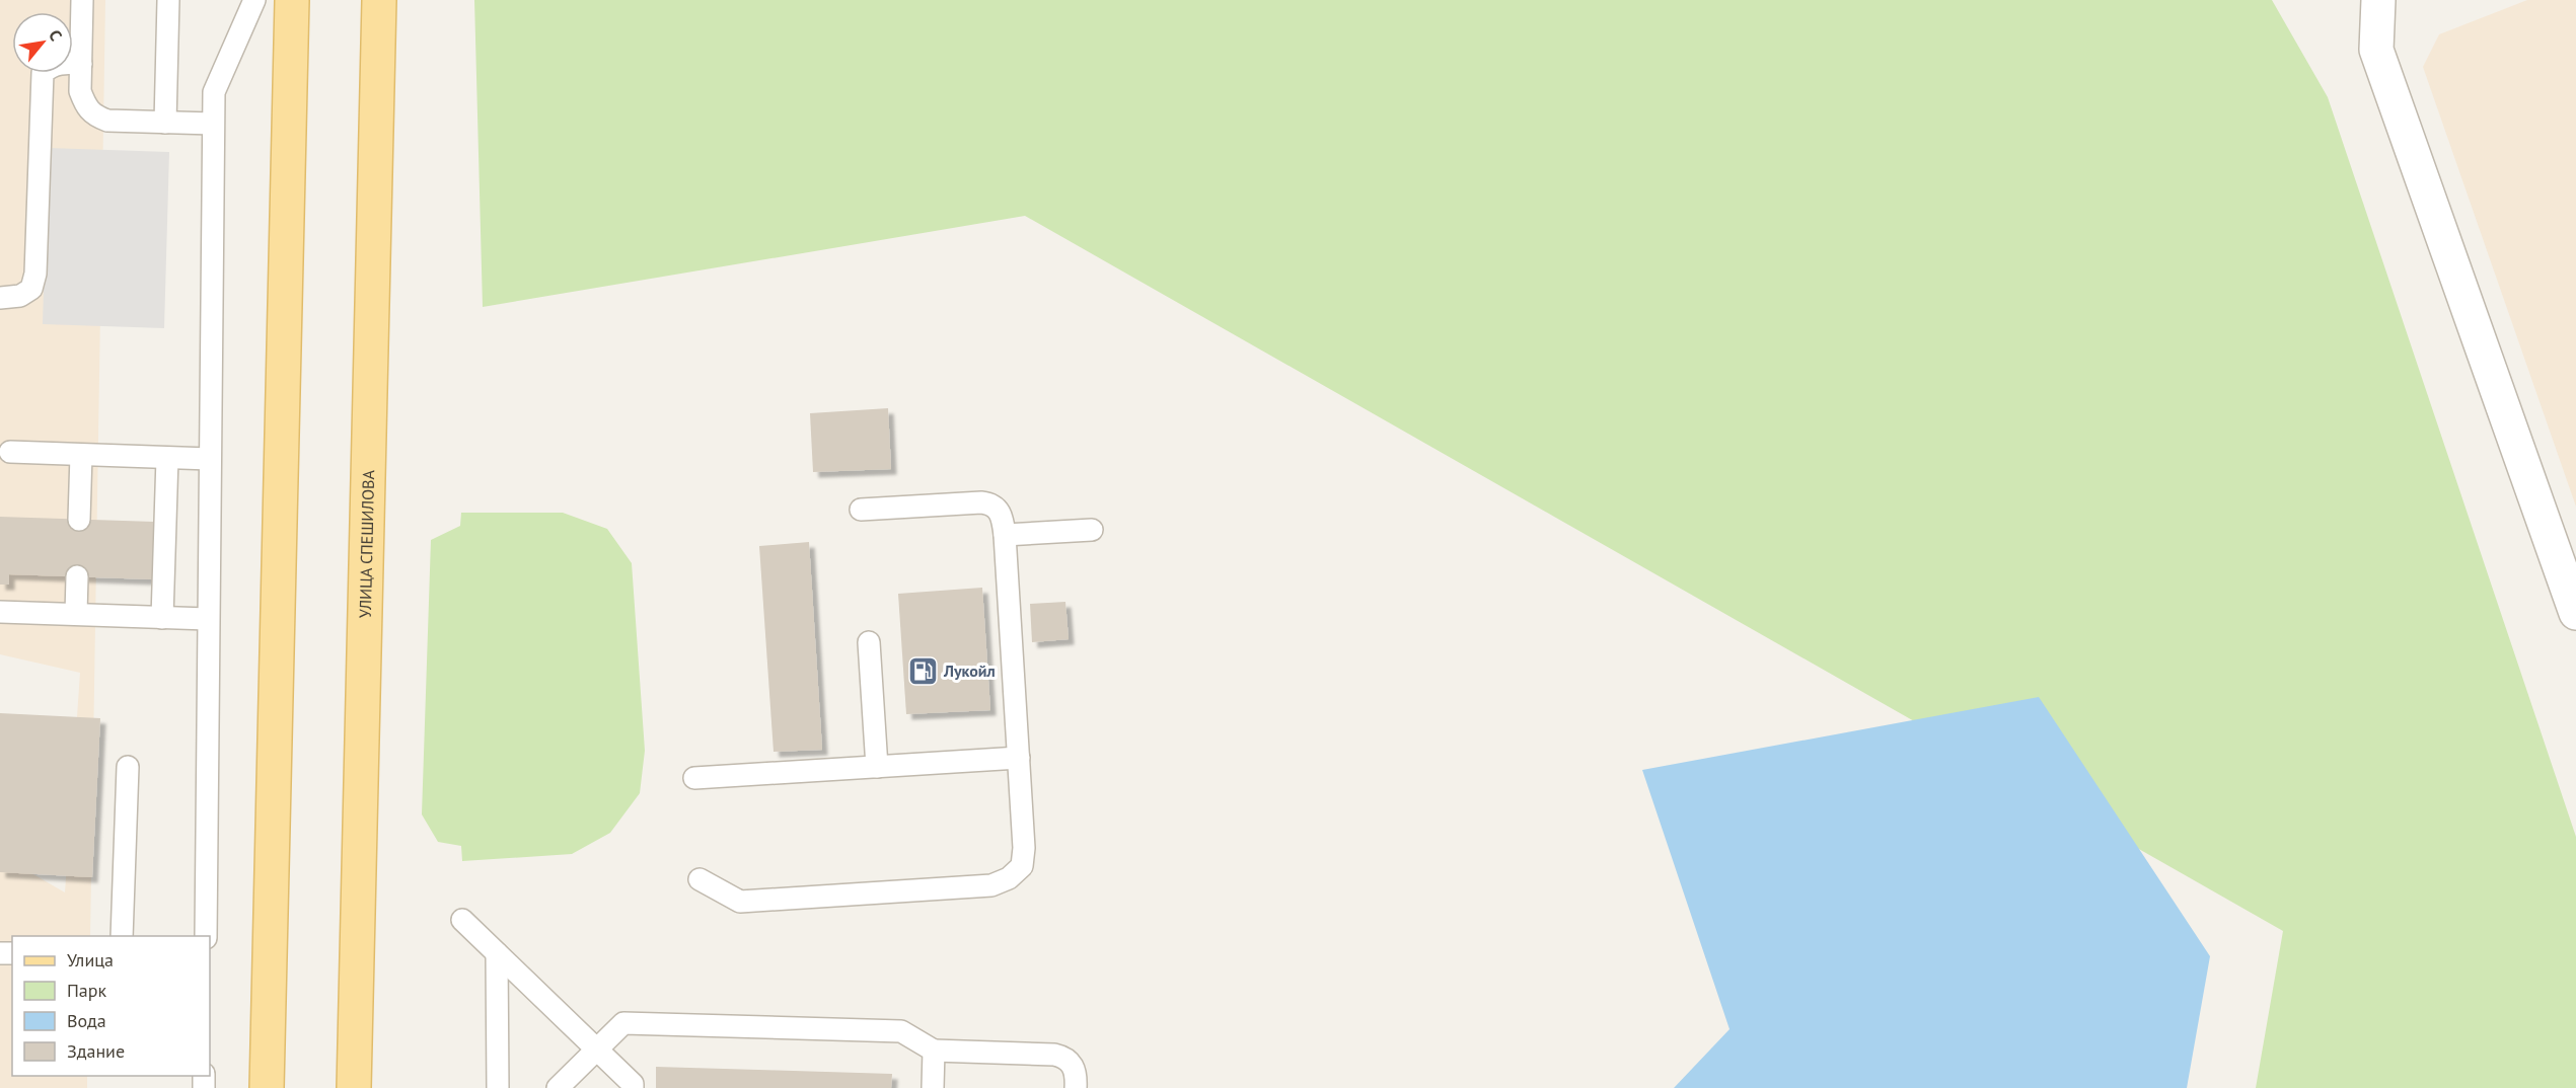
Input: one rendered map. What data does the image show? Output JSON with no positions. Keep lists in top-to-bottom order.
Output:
{
  "streets": {
    "main road": ["УЛИЦА СПЕШИЛОВА"]
  },
  "places": {
    "fuel station": ["Лукойл"]
  },
  "legend": [
    "Улица",
    "Парк",
    "Вода",
    "Здание"
  ],
  "north": "top right"
}
